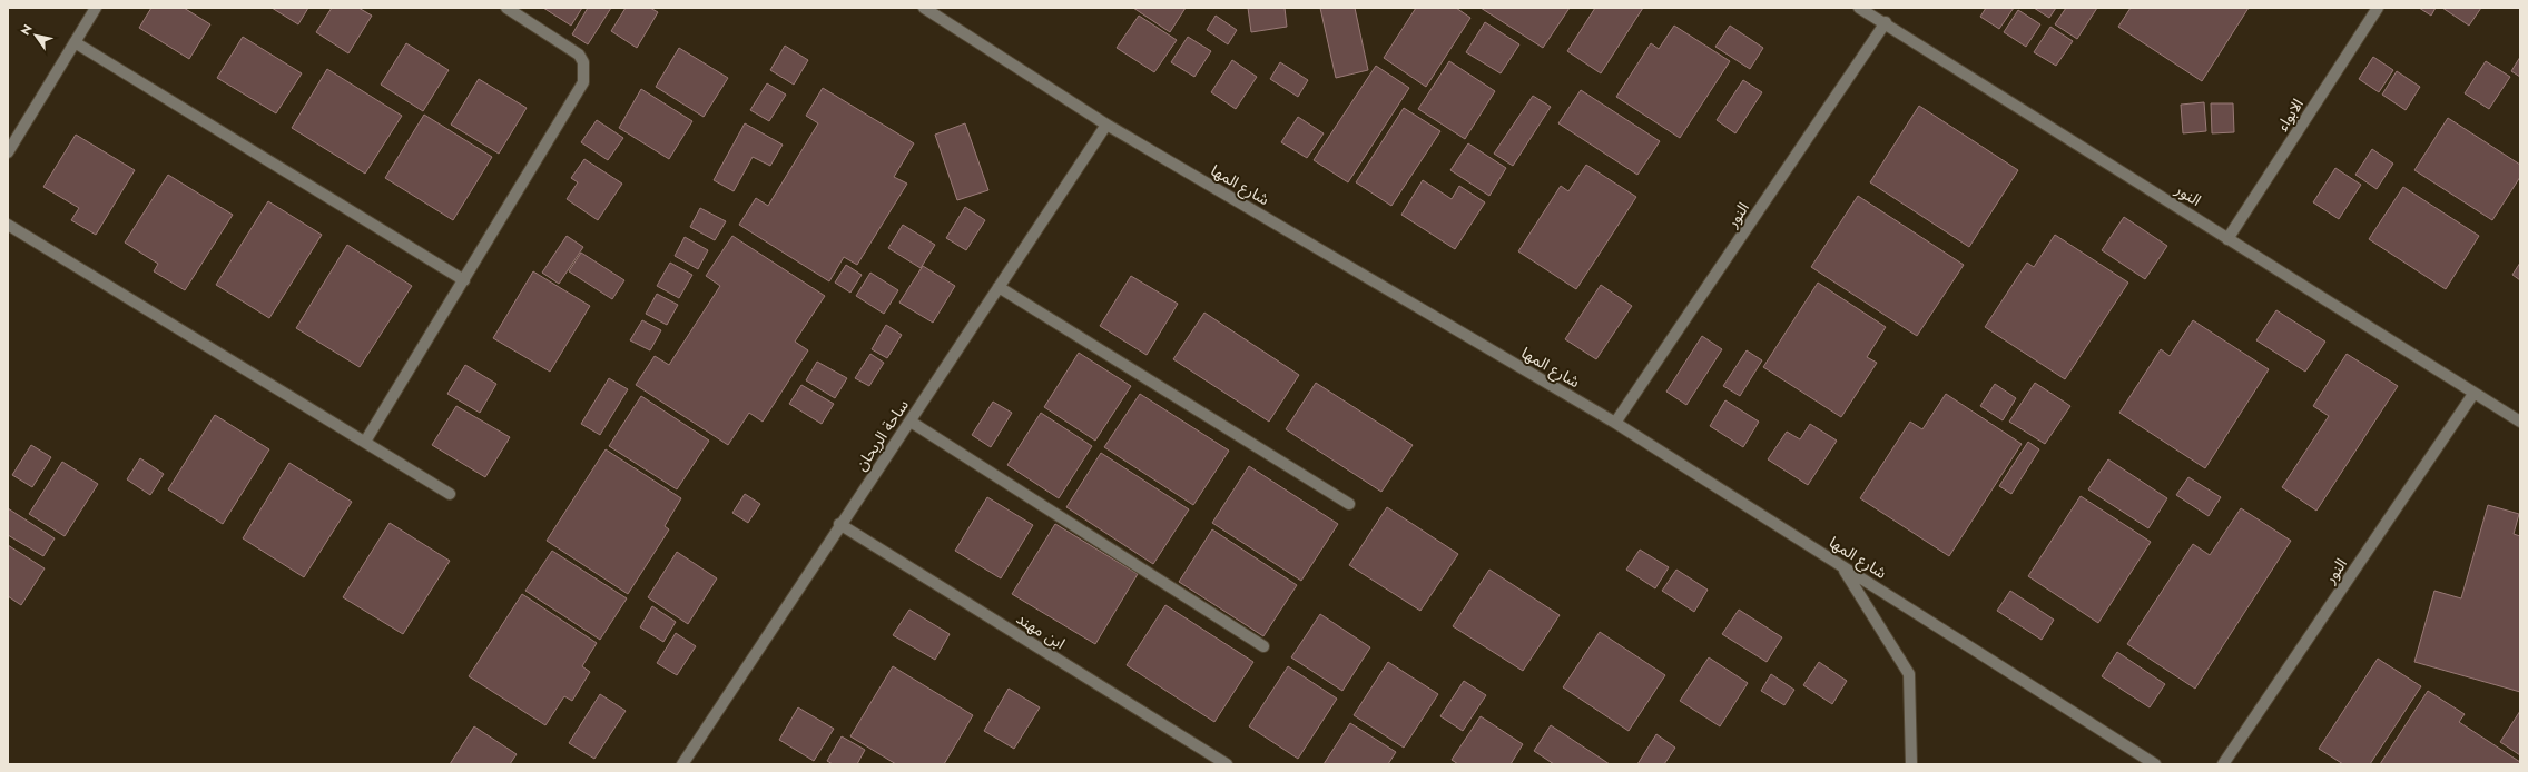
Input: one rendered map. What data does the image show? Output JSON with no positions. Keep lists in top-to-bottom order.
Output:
{
  "streets": {
    "street": [
      "الابواء",
      "شارع المها",
      "النور",
      "ساحة الريحان",
      "ابن مهند"
    ]
  },
  "crossings": [
    ["الابواء", "النور"],
    ["شارع المها", "النور"],
    ["شارع المها", "ساحة الريحان"],
    ["ساحة الريحان", "ابن مهند"]
  ],
  "north": "top left"
}
